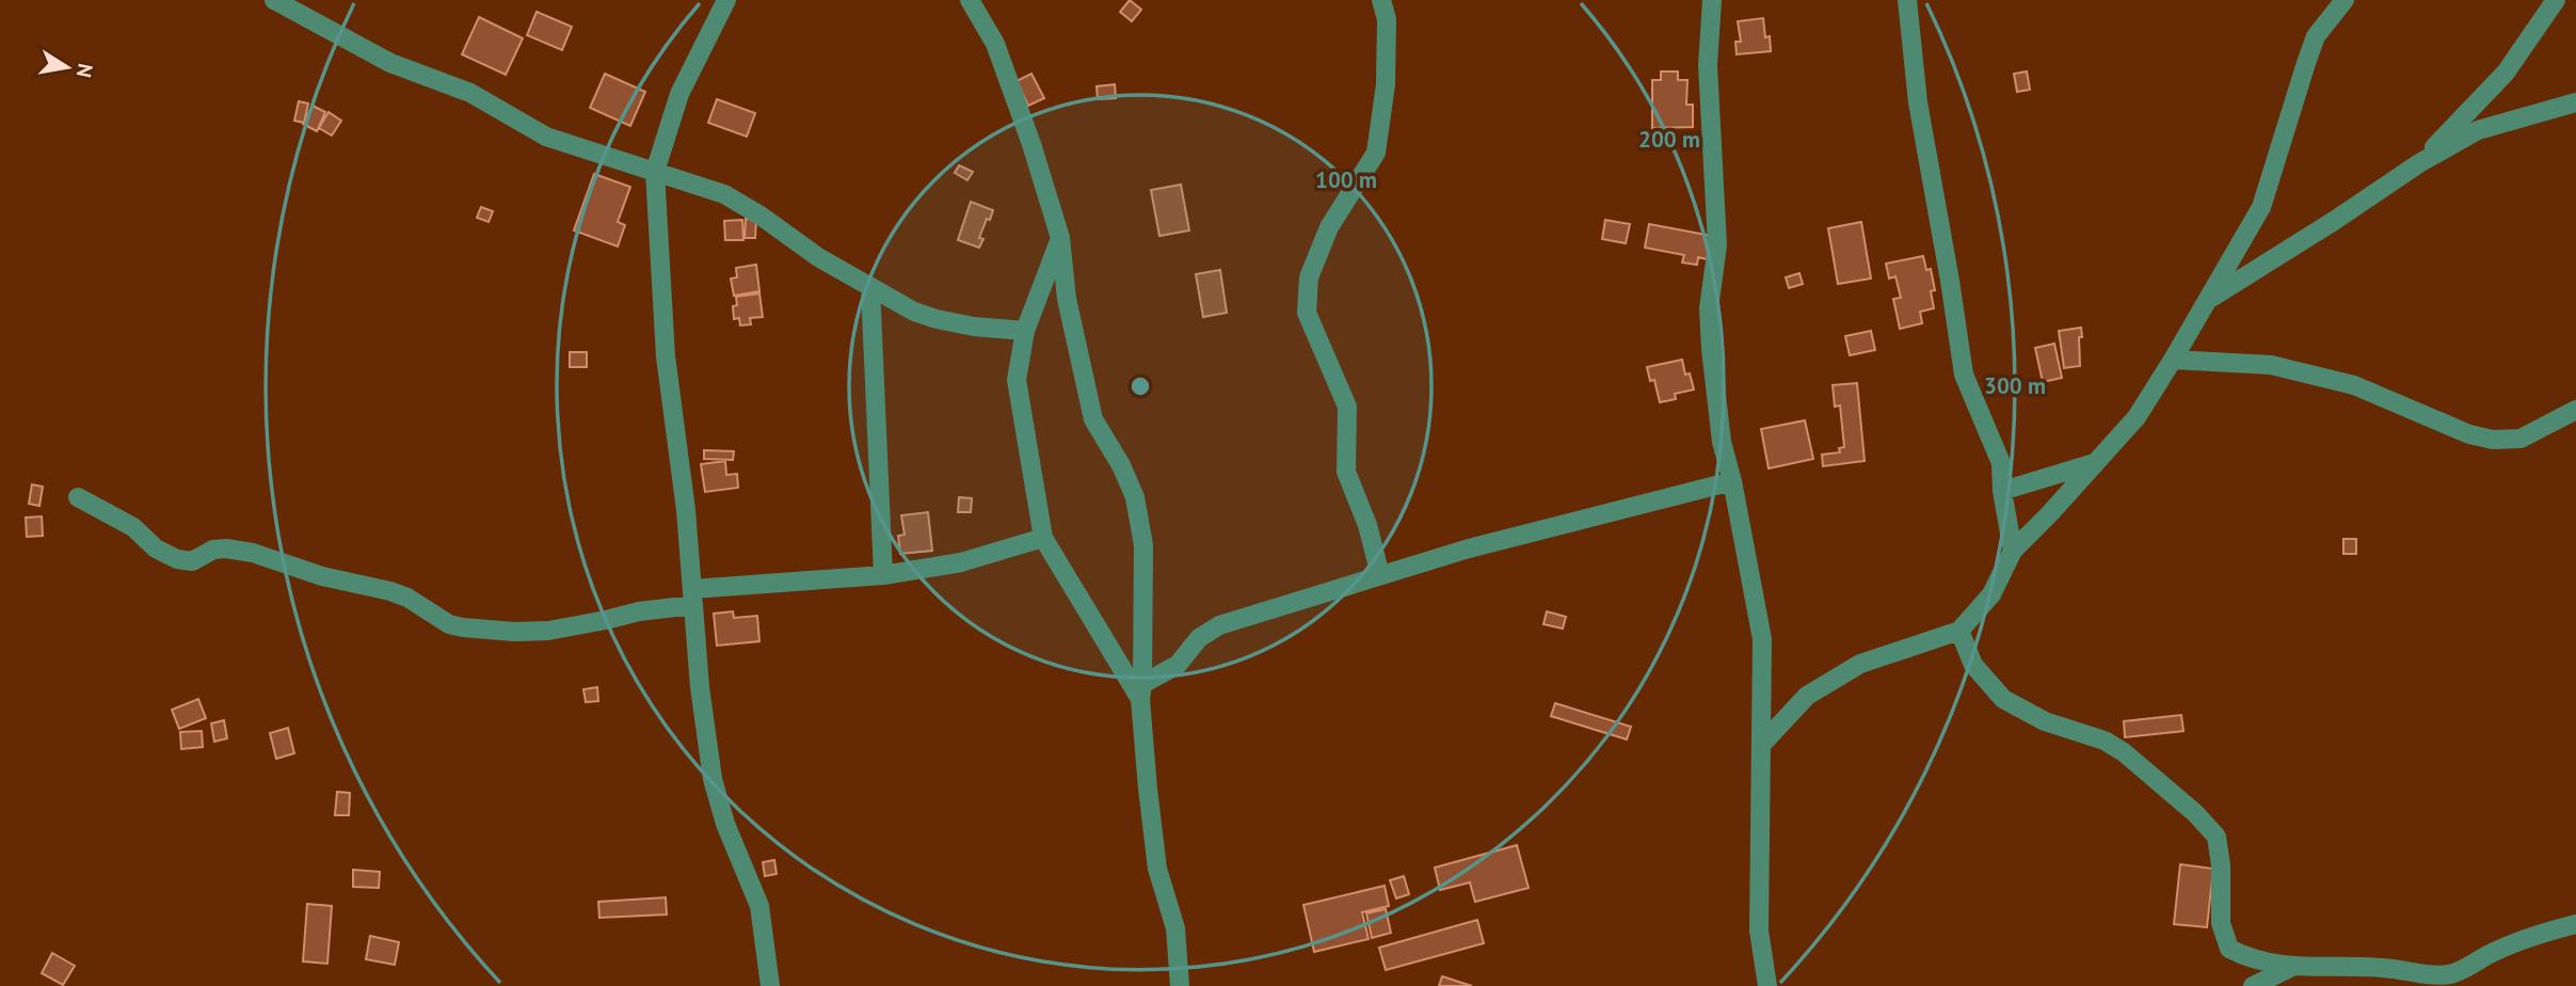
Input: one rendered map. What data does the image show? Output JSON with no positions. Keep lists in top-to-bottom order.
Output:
{
  "north": "right",
  "rings": ["200 m", "100 m", "300 m"]
}
